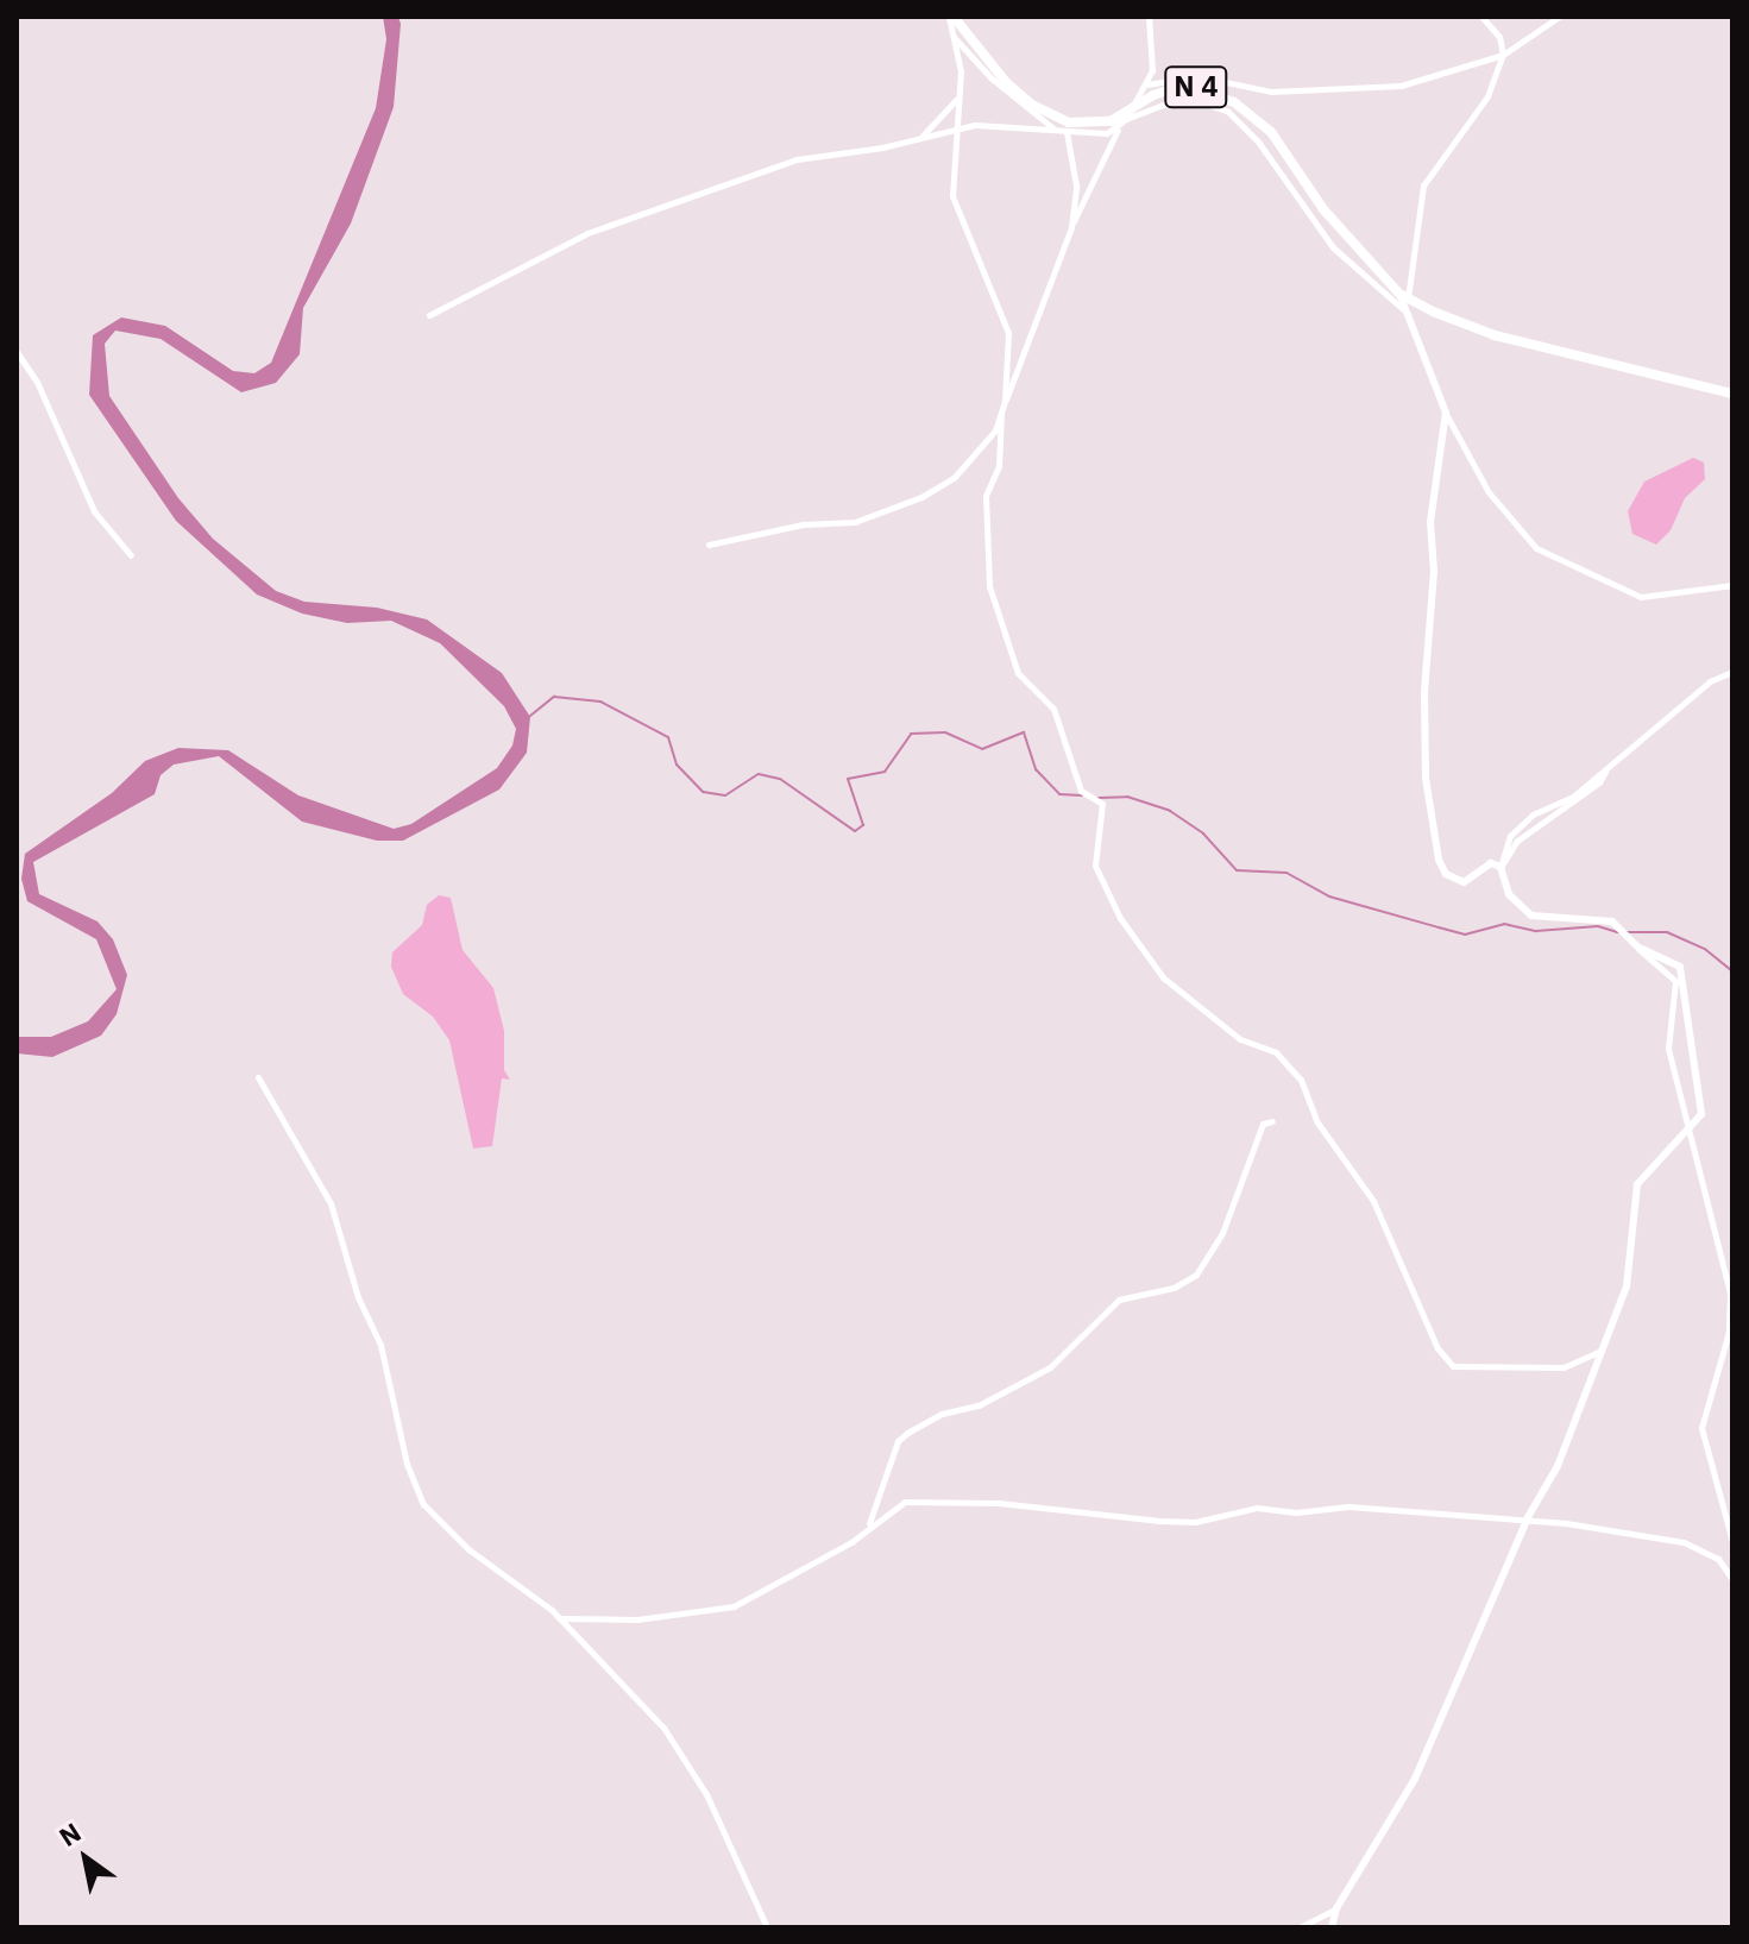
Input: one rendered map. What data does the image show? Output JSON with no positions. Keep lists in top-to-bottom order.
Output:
{
  "streets": {
    "main road": ["N 4"]
  },
  "north": "top left"
}
